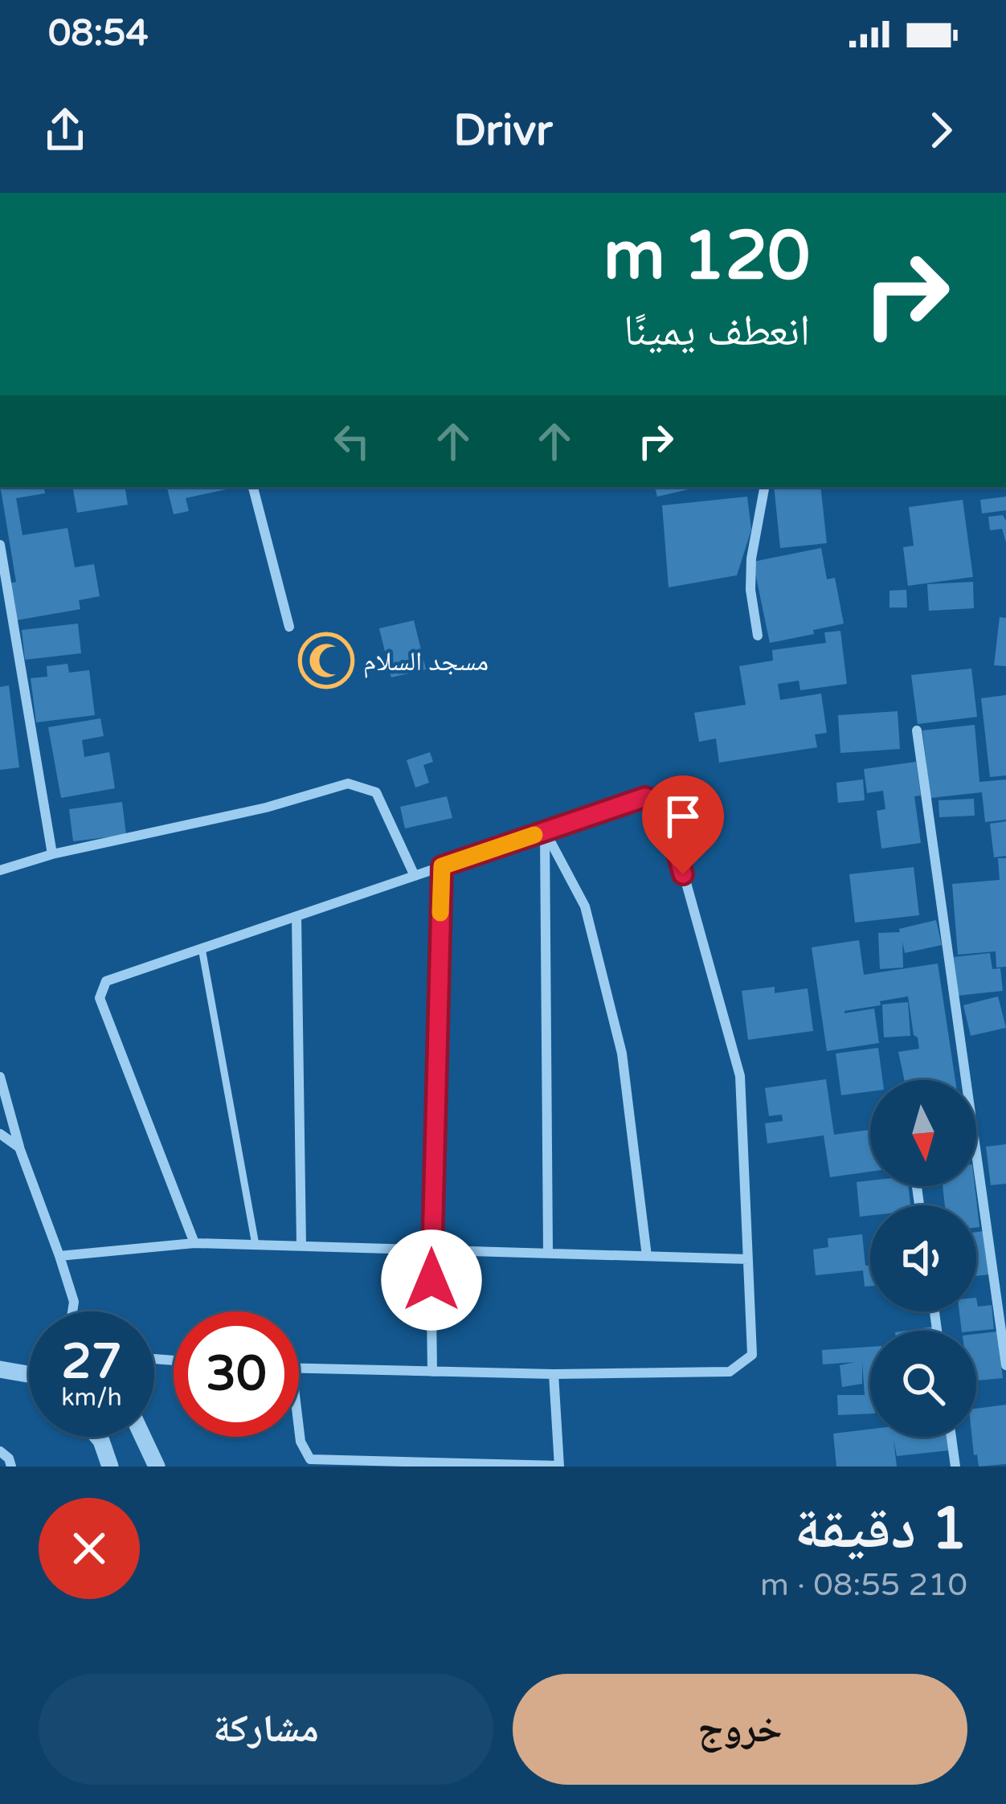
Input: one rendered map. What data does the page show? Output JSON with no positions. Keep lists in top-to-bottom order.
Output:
{
  "places": {
    "mosque": ["مسجد السلام"]
  },
  "north": "bottom",
  "page": {
    "status": "08:54",
    "header": "Drivr",
    "turn": ["120 m", "انعطف يمينًا"],
    "speed": "27 km/h",
    "limit": "30",
    "heading": ["1 دقيقة", "210 m · 08:55"],
    "buttons": ["خروج", "مشاركة"]
  }
}
